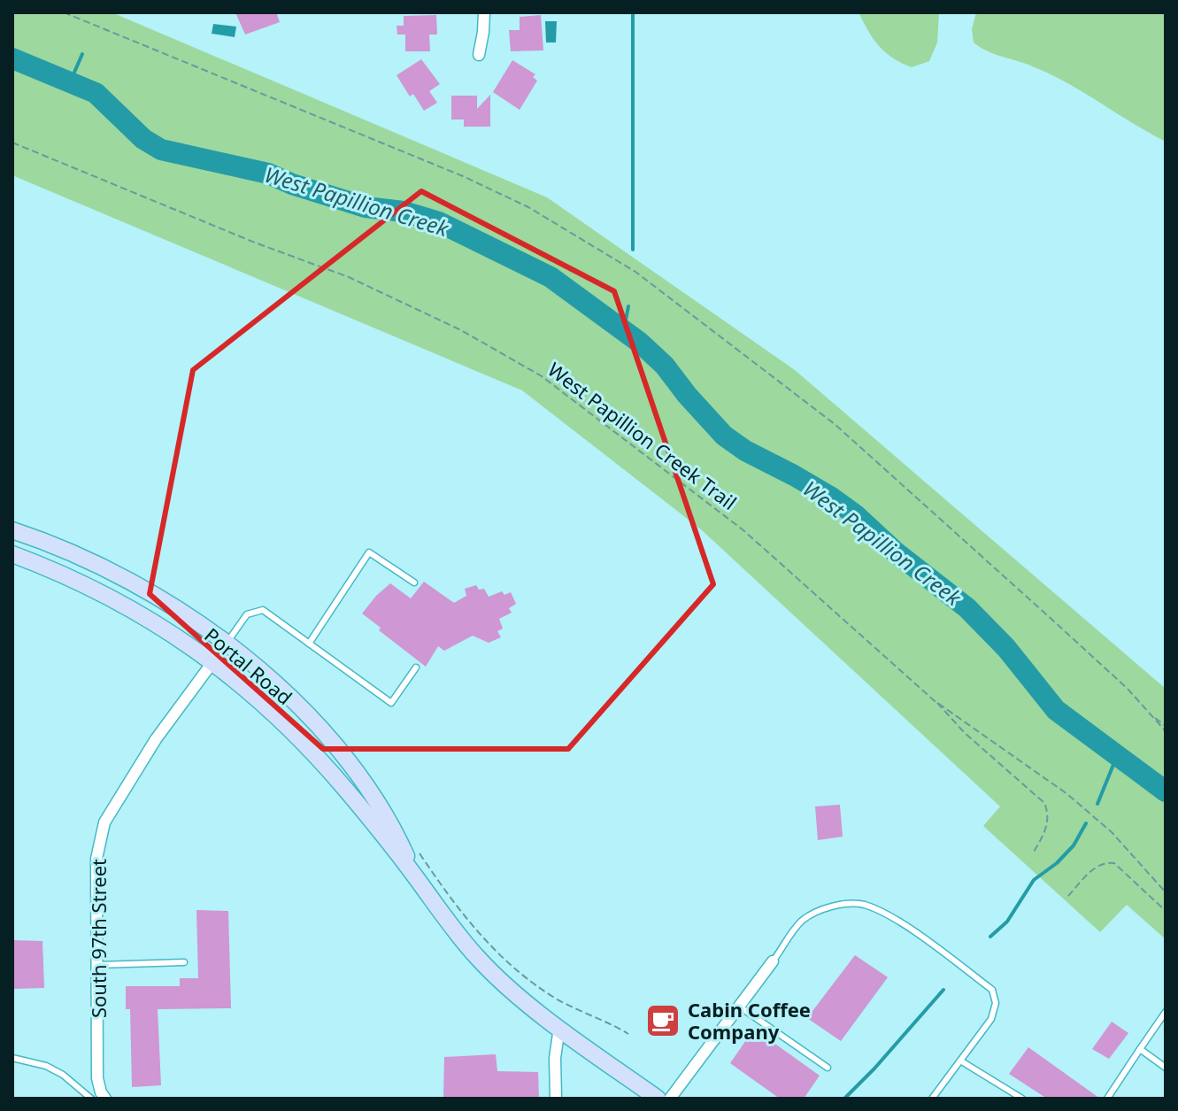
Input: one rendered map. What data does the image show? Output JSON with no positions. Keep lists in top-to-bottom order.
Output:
{
  "streets": {
    "main road": ["Portal Road"],
    "street": ["South 97th Street"],
    "path": ["West Papillion Creek Trail"]
  },
  "crossings": [
    ["Portal Road", "South 97th Street"]
  ],
  "water": ["West Papillion Creek"],
  "places": {
    "cafe": ["Cabin Coffee Company"]
  }
}
